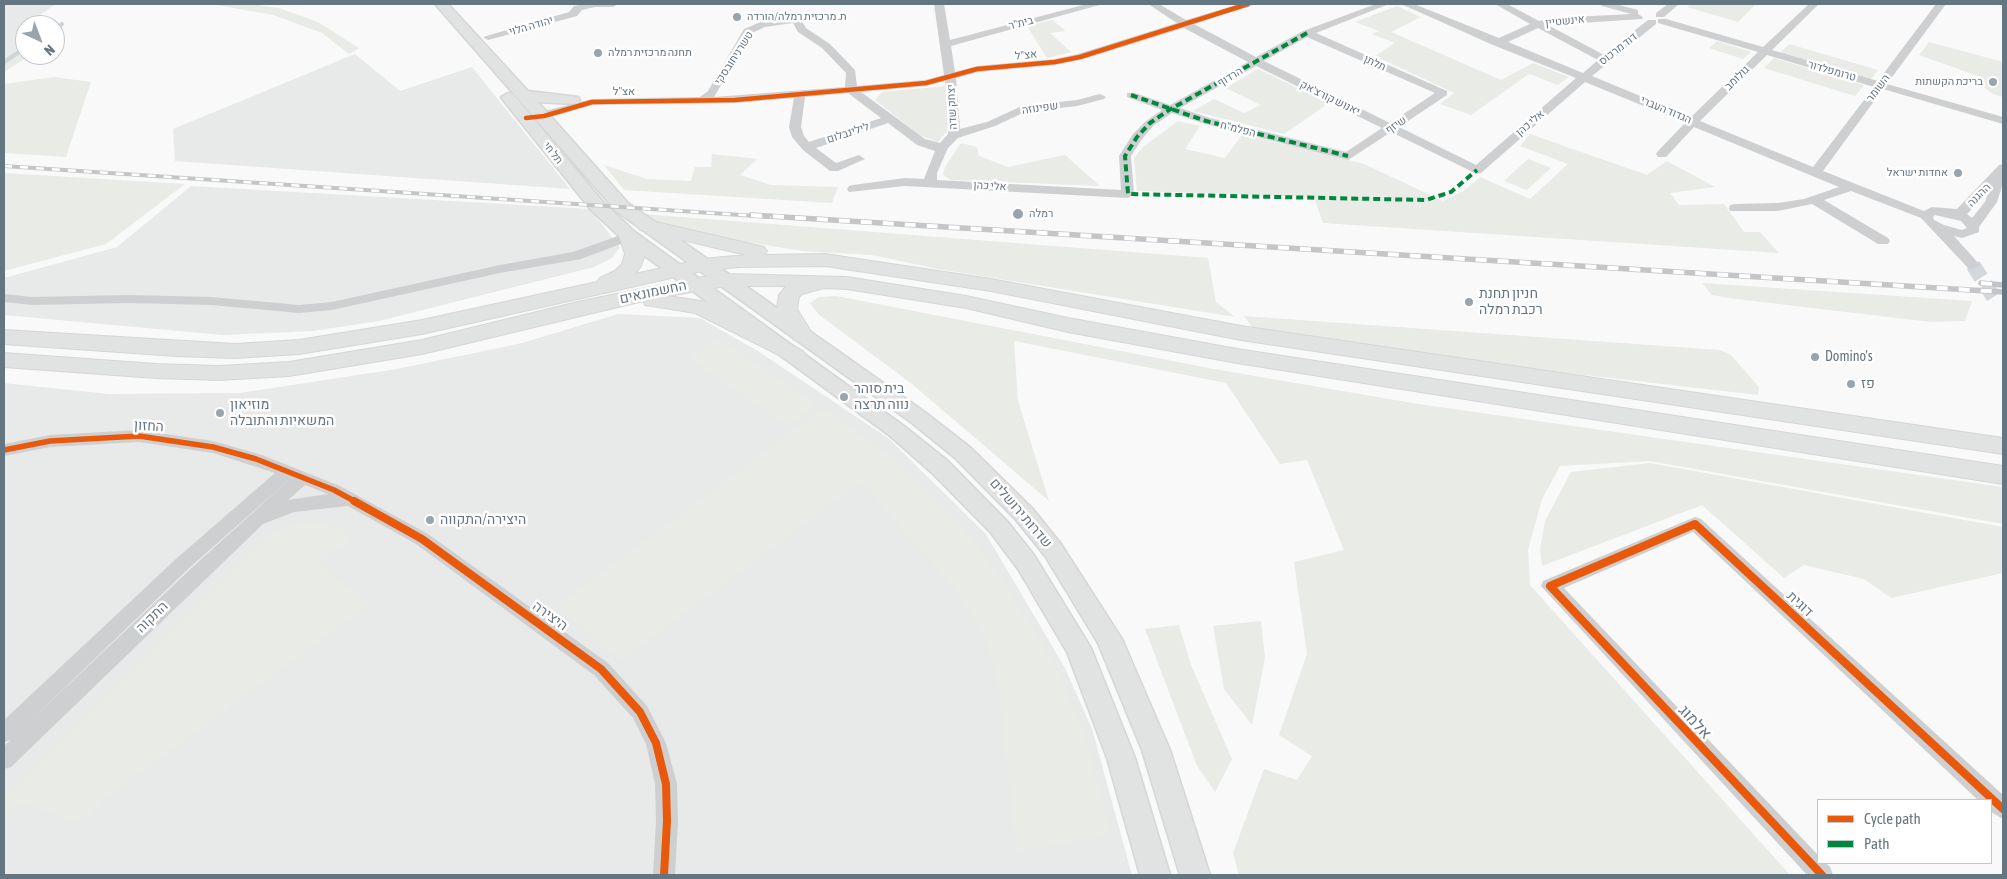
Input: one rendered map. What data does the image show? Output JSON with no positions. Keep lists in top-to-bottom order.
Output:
{
  "streets": {
    "highway": ["החשמונאים"],
    "main road": ["תל חי", "שדרות ירושלים"],
    "street": [
      "אינשטיין",
      "בית\"ר",
      "יהודה הלוי",
      "דוד מרכוס",
      "אצ\"ל",
      "טשרניחובסקי",
      "תלתן",
      "טרומפלדור",
      "הרדוף",
      "גולומב",
      "השומר",
      "יאנוש קורצ'אק",
      "יצחק שדה",
      "שפינוזה",
      "הגדוד העברי",
      "אלי כהן",
      "שיזף",
      "הפלמ\"ח",
      "לילינבלום",
      "ההגנה",
      "החזון",
      "דוגית",
      "היצירה",
      "התקוה",
      "אלמוג"
    ]
  },
  "crossings": [
    ["אינשטיין", "הגדוד העברי"],
    ["בית\"ר", "יצחק שדה"],
    ["דוד מרכוס", "טרומפלדור"],
    ["דוד מרכוס", "הגדוד העברי"],
    ["דוד מרכוס", "אלי כהן"],
    ["אצ\"ל", "טשרניחובסקי"],
    ["אצ\"ל", "יאנוש קורצ'אק"],
    ["אצ\"ל", "יצחק שדה"],
    ["אצ\"ל", "תל חי"],
    ["תלתן", "הרדוף"],
    ["תלתן", "שיזף"],
    ["טרומפלדור", "גולומב"],
    ["טרומפלדור", "השומר"],
    ["הרדוף", "יאנוש קורצ'אק"],
    ["הרדוף", "אלי כהן"],
    ["הרדוף", "הפלמ\"ח"],
    ["גולומב", "הגדוד העברי"],
    ["השומר", "הגדוד העברי"],
    ["יאנוש קורצ'אק", "אלי כהן"],
    ["יאנוש קורצ'אק", "שיזף"],
    ["יצחק שדה", "שפינוזה"],
    ["יצחק שדה", "אלי כהן"],
    ["הגדוד העברי", "אלי כהן"],
    ["שיזף", "הפלמ\"ח"],
    ["תל חי", "החשמונאים"],
    ["תל חי", "שדרות ירושלים"],
    ["החשמונאים", "שדרות ירושלים"],
    ["החזון", "היצירה"],
    ["החזון", "התקוה"],
    ["דוגית", "אלמוג"],
    ["היצירה", "התקוה"]
  ],
  "places": [
    "ת. מרכזית רמלה/הורדה",
    "תחנה מרכזית רמלה",
    "בריכת הקשתות",
    "אחדות ישראל",
    "רמלה",
    "חניון תחנת רכבת רמלה",
    "Domino's",
    "פז",
    "בית סוהר נווה תרצה",
    "מוזיאון המשאיות והתובלה",
    "היצירה/התקווה"
  ],
  "legend": ["Cycle path", "Path"],
  "north": "bottom right"
}
